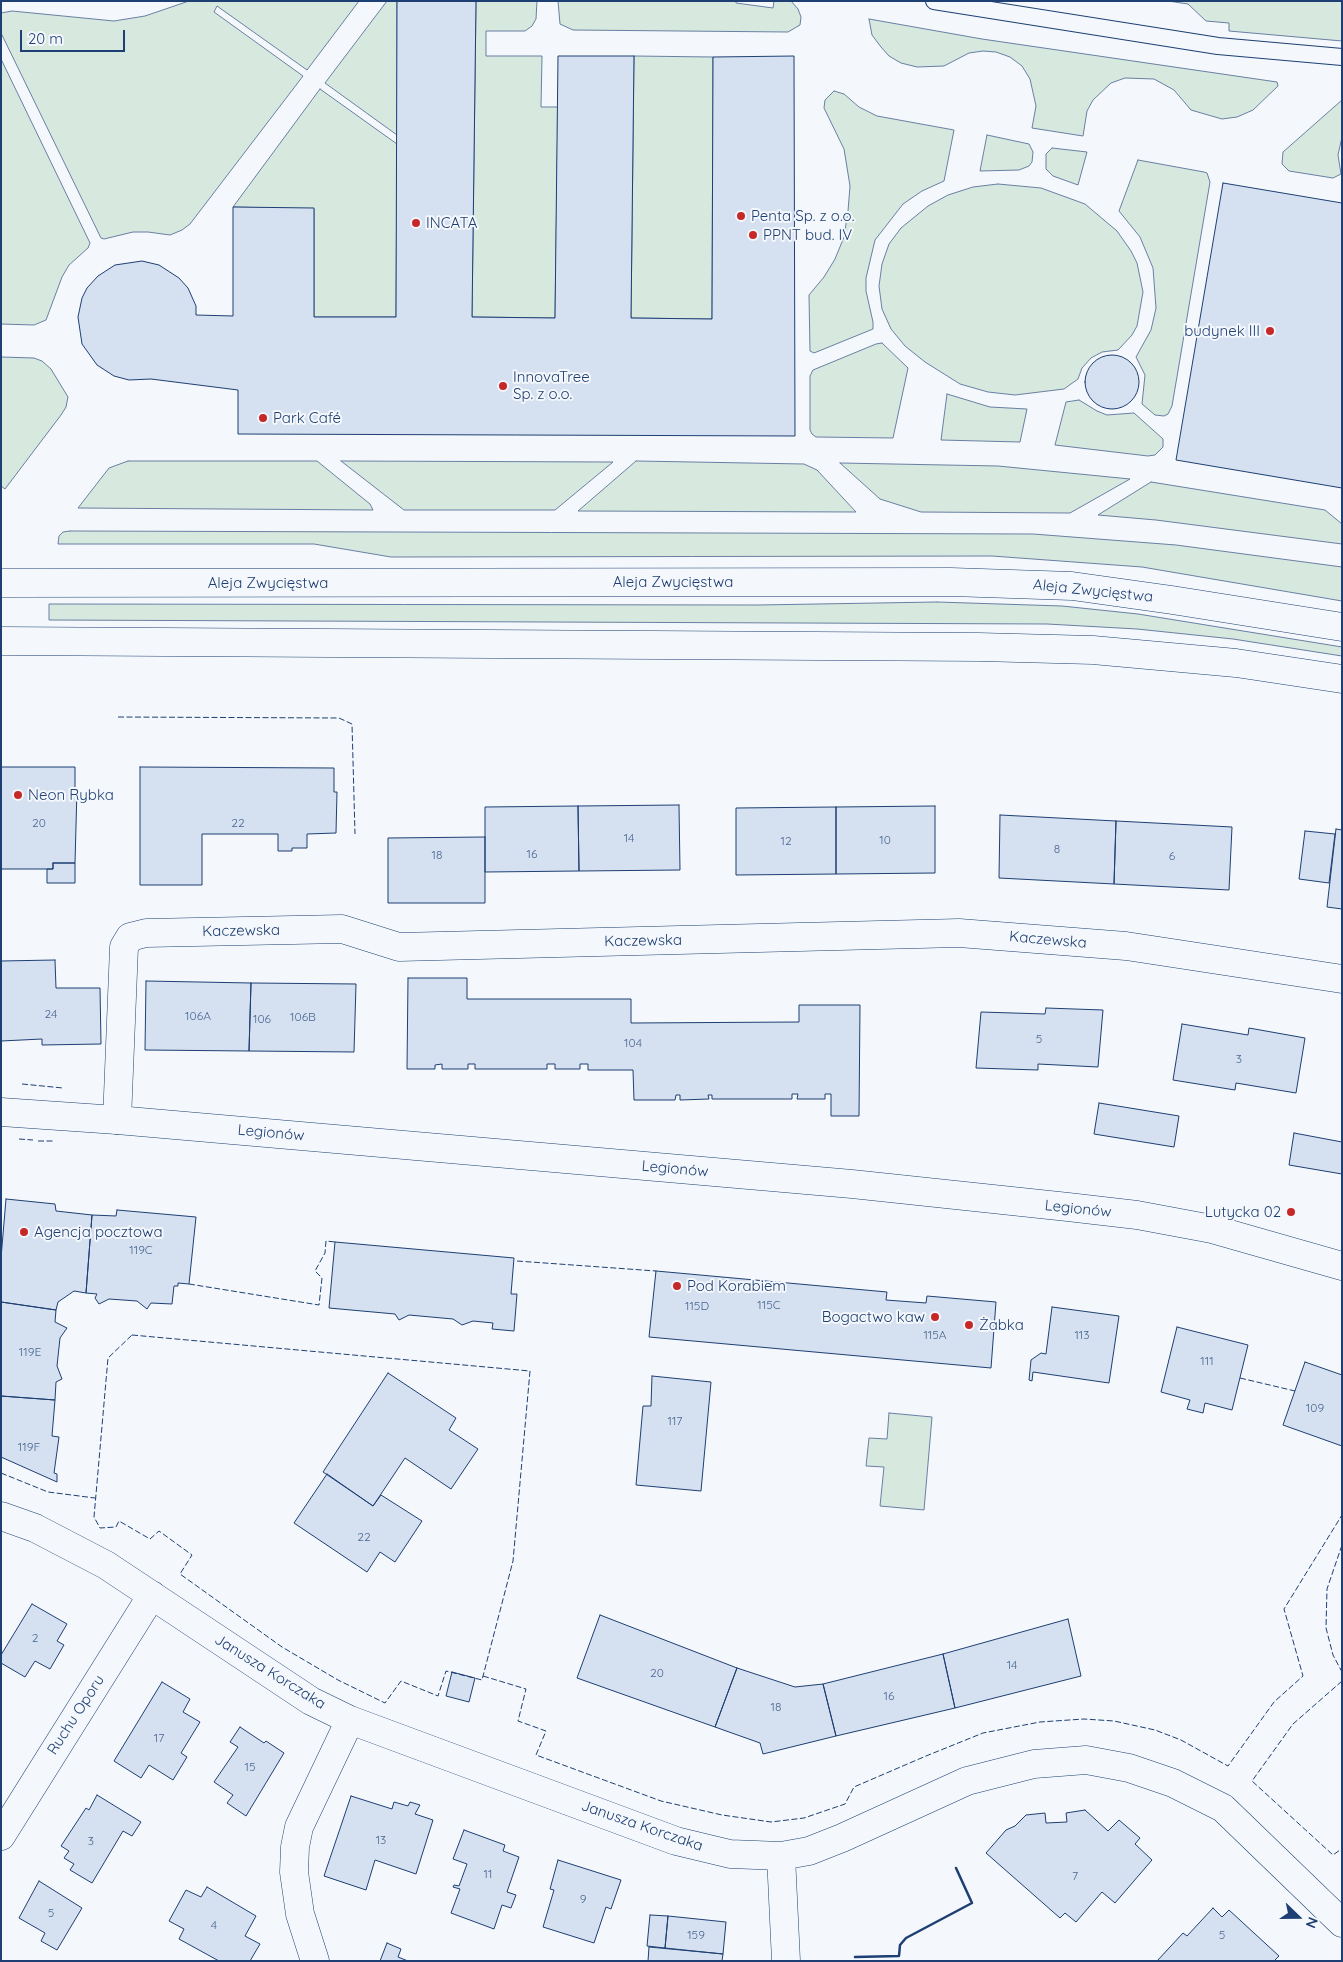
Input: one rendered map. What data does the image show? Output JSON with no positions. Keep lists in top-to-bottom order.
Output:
{
  "streets": {
    "street": [
      "Aleja Zwycięstwa",
      "Kaczewska",
      "Legionów",
      "Janusza Korczaka",
      "Ruchu Oporu"
    ]
  },
  "crossings": [
    ["Kaczewska", "Legionów"],
    ["Janusza Korczaka", "Ruchu Oporu"]
  ],
  "places": [
    "Penta Sp. z o.o.",
    "INCATA",
    "PPNT bud. IV",
    "budynek III",
    "InnovaTree Sp. z o.o.",
    "Park Café",
    "Neon Rybka",
    "Lutycka 02",
    "Agencja pocztowa",
    "Pod Korabiem",
    "Bogactwo kaw",
    "Żabka"
  ],
  "house_numbers": [
    "20",
    "22",
    "14",
    "10",
    "12",
    "8",
    "16",
    "18",
    "6",
    "24",
    "106A",
    "106B",
    "106",
    "5",
    "104",
    "3",
    "119C",
    "115C",
    "115D",
    "115A",
    "113",
    "119E",
    "111",
    "109",
    "117",
    "119F",
    "22",
    "2",
    "14",
    "20",
    "16",
    "18",
    "17",
    "15",
    "13",
    "3",
    "11",
    "7",
    "9",
    "5",
    "4",
    "159",
    "5"
  ],
  "scale_bar": "20 m",
  "north": "right"
}
